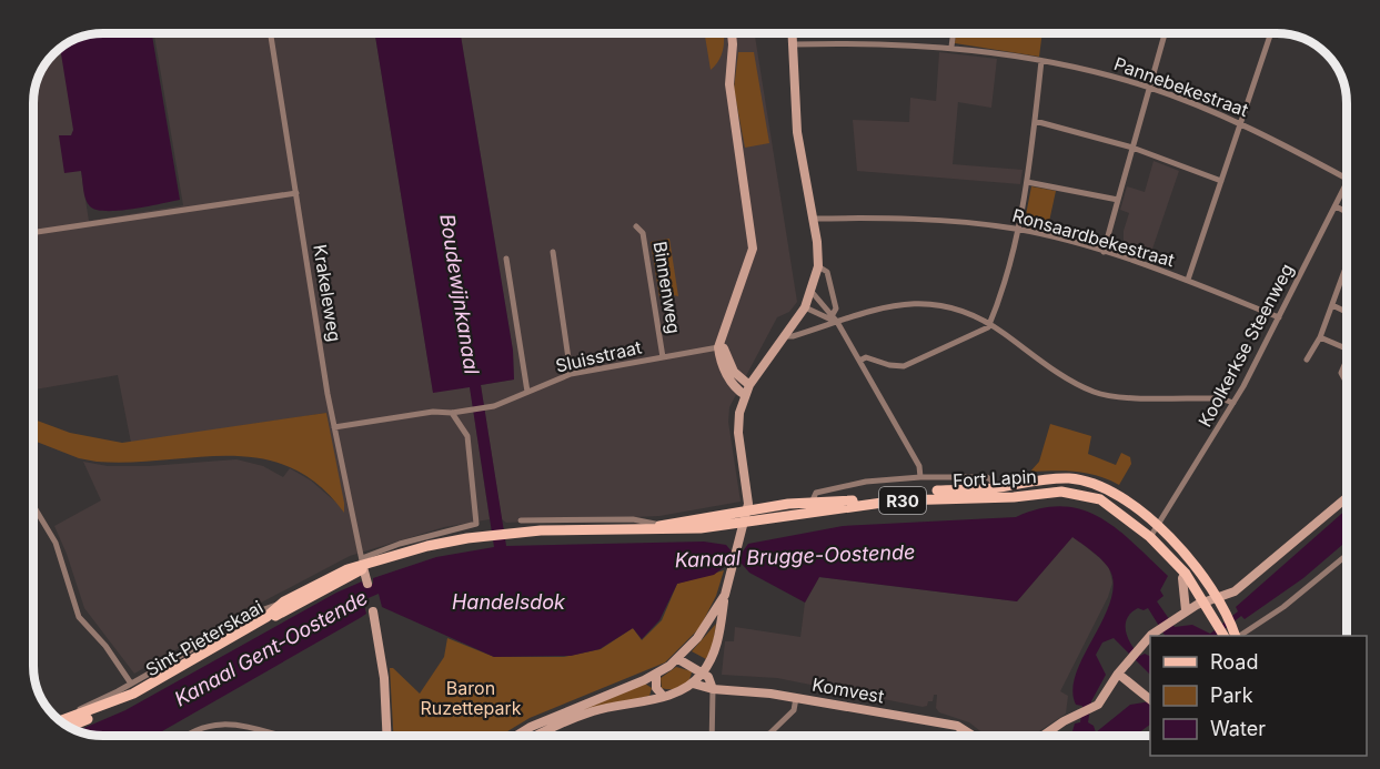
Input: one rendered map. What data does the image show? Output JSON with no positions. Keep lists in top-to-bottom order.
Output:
{
  "streets": {
    "main road": [
      "Fort Lapin",
      "R30",
      "Sint-Pieterskaai",
      "Komvest"
    ],
    "street": [
      "Pannebekestraat",
      "Ronsaardbekestraat",
      "Binnenweg",
      "Krakeleweg",
      "Koolkerkse Steenweg",
      "Sluisstraat"
    ]
  },
  "crossings": [
    ["Ronsaardbekestraat", "Koolkerkse Steenweg"],
    ["Binnenweg", "Sluisstraat"],
    ["Krakeleweg", "Sint-Pieterskaai"],
    ["Koolkerkse Steenweg", "Fort Lapin"],
    ["Sluisstraat", "Sint-Pieterskaai"],
    ["Fort Lapin", "R30"],
    ["Fort Lapin", "Sint-Pieterskaai"]
  ],
  "water": [
    "Boudewijnkanaal",
    "Kanaal Brugge-Oostende",
    "Handelsdok",
    "Kanaal Gent-Oostende"
  ],
  "parks": ["Baron Ruzettepark"],
  "legend": ["Road", "Park", "Water"]
}
